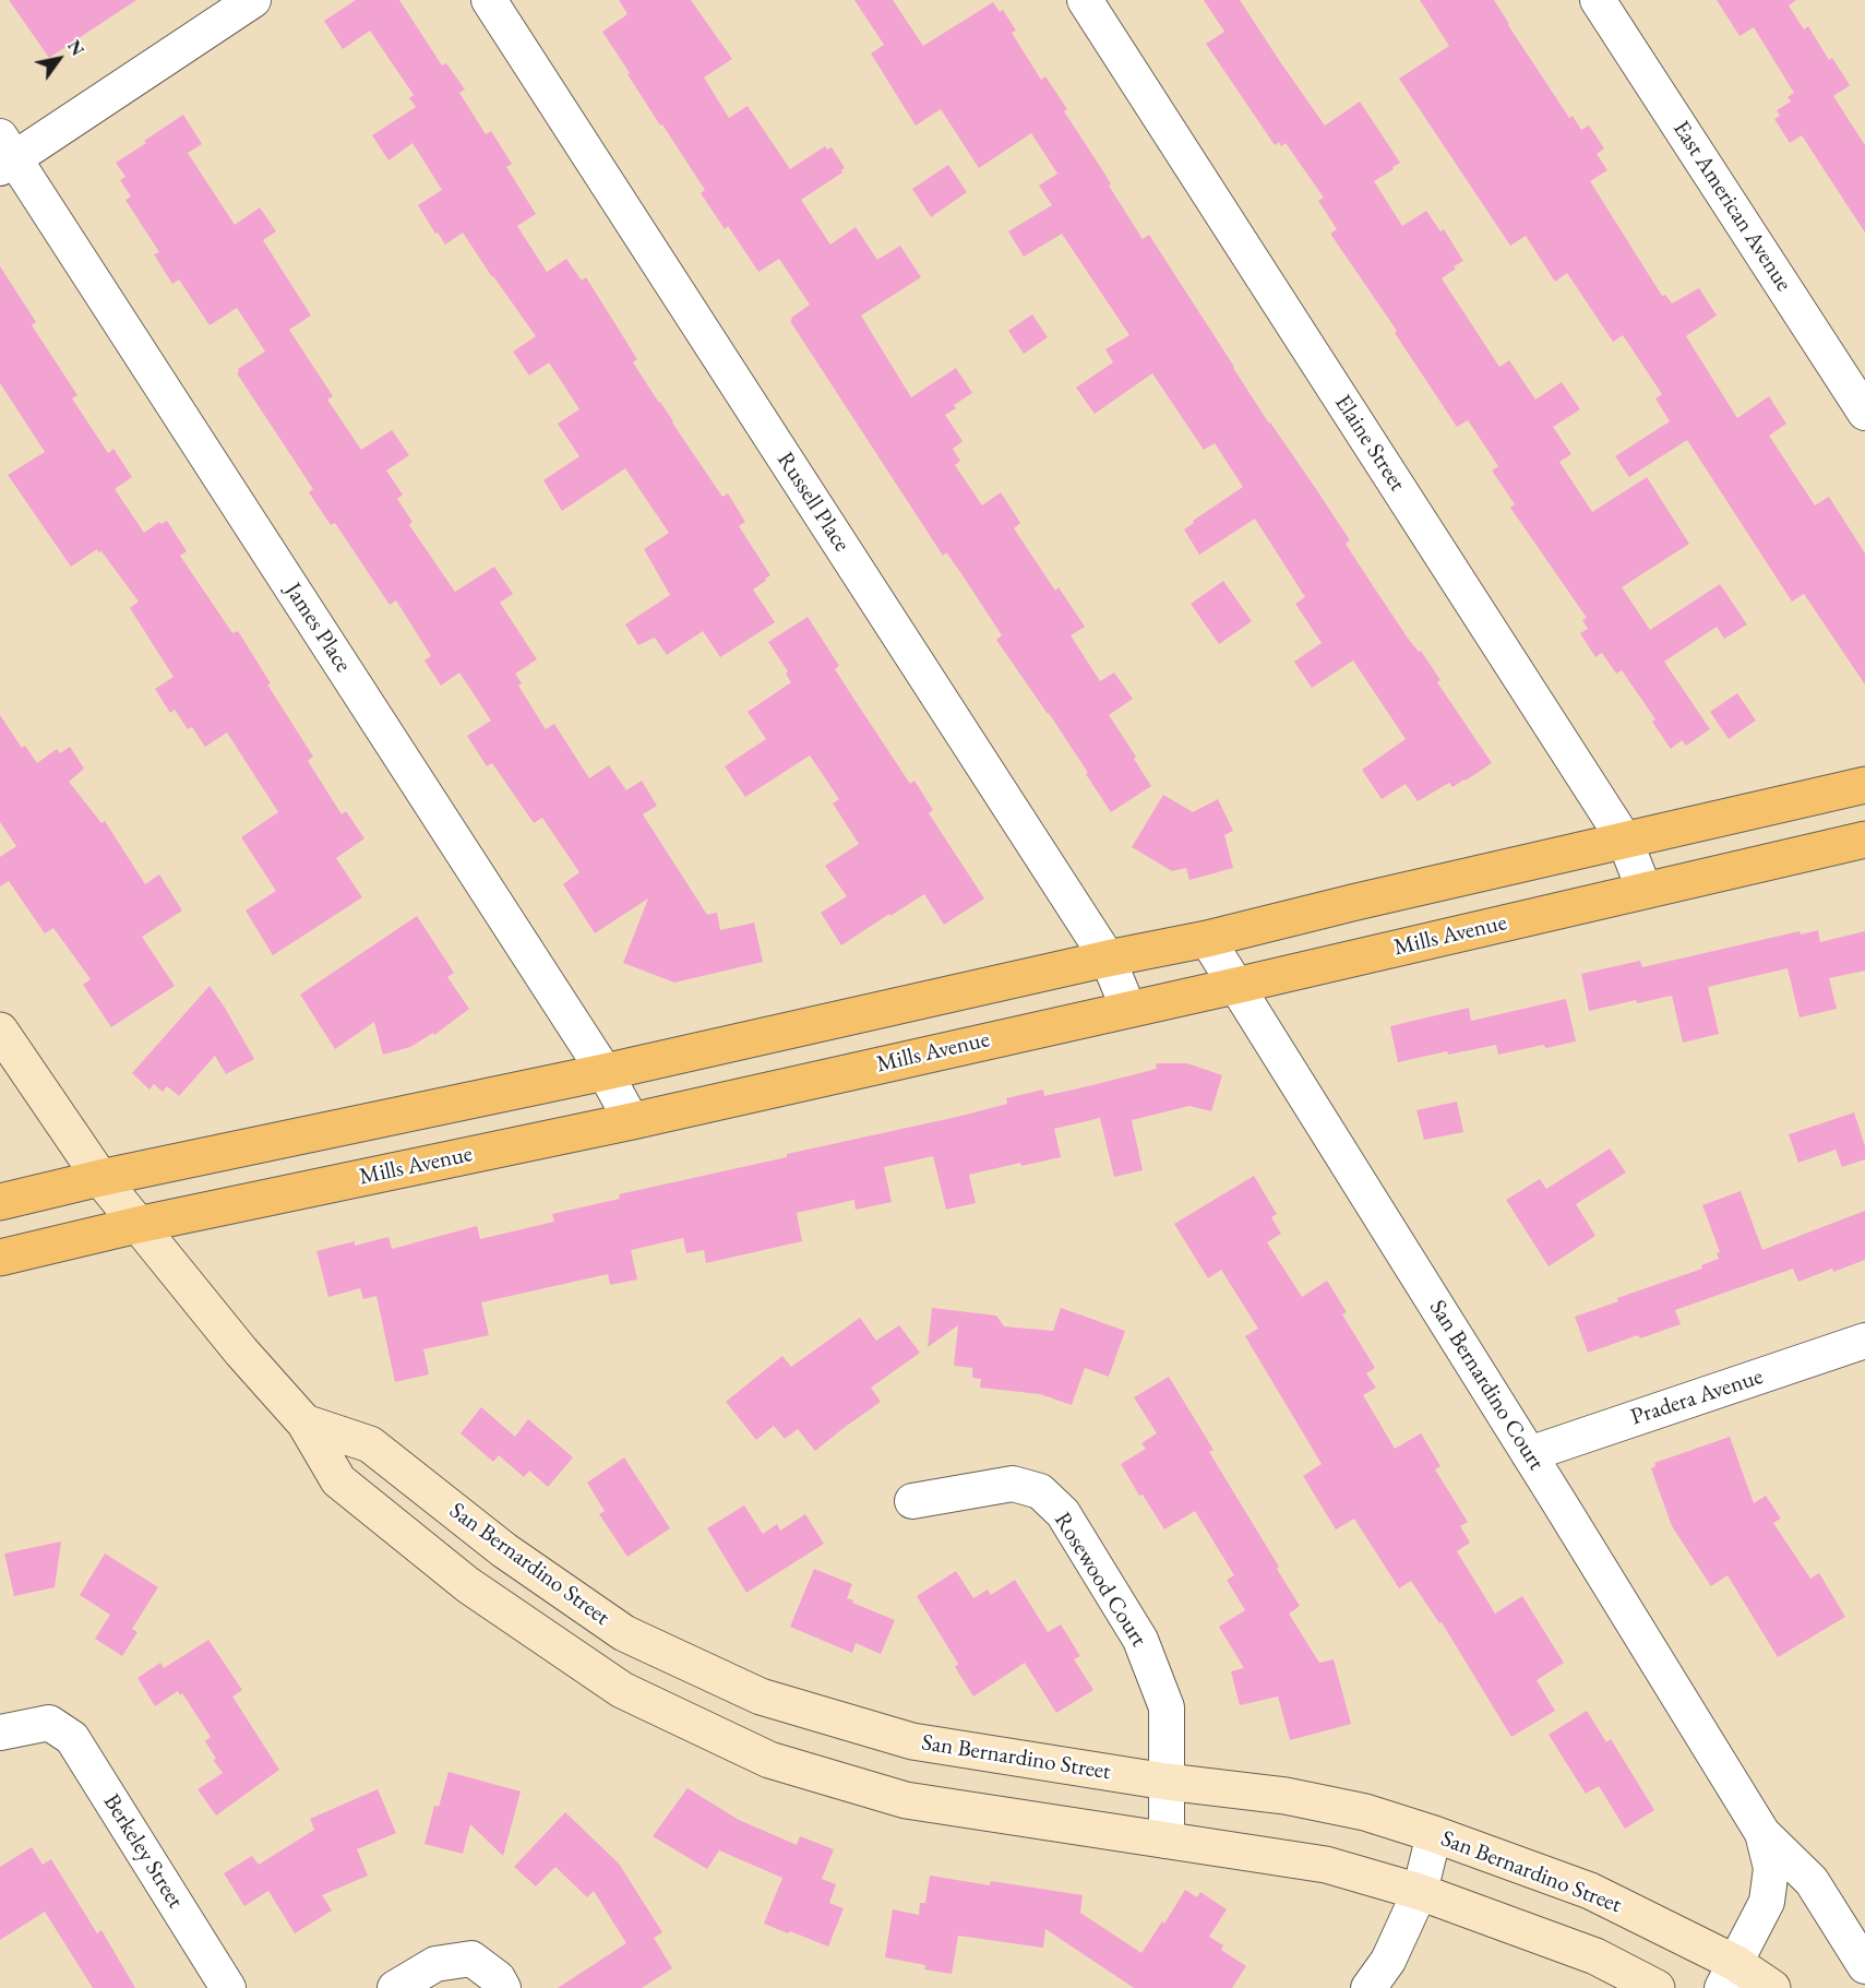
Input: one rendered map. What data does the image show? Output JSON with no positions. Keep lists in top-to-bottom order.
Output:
{
  "streets": {
    "main road": ["Mills Avenue", "San Bernardino Street"],
    "street": [
      "East American Avenue",
      "Elaine Street",
      "Russell Place",
      "James Place",
      "San Bernardino Court",
      "Pradera Avenue",
      "Rosewood Court",
      "Berkeley Street"
    ]
  },
  "crossings": [
    ["Elaine Street", "Mills Avenue"],
    ["Russell Place", "Mills Avenue"],
    ["James Place", "Mills Avenue"],
    ["Mills Avenue", "San Bernardino Court"],
    ["Mills Avenue", "San Bernardino Street"],
    ["San Bernardino Court", "Pradera Avenue"],
    ["San Bernardino Court", "San Bernardino Street"],
    ["San Bernardino Street", "Rosewood Court"]
  ],
  "north": "top right"
}
